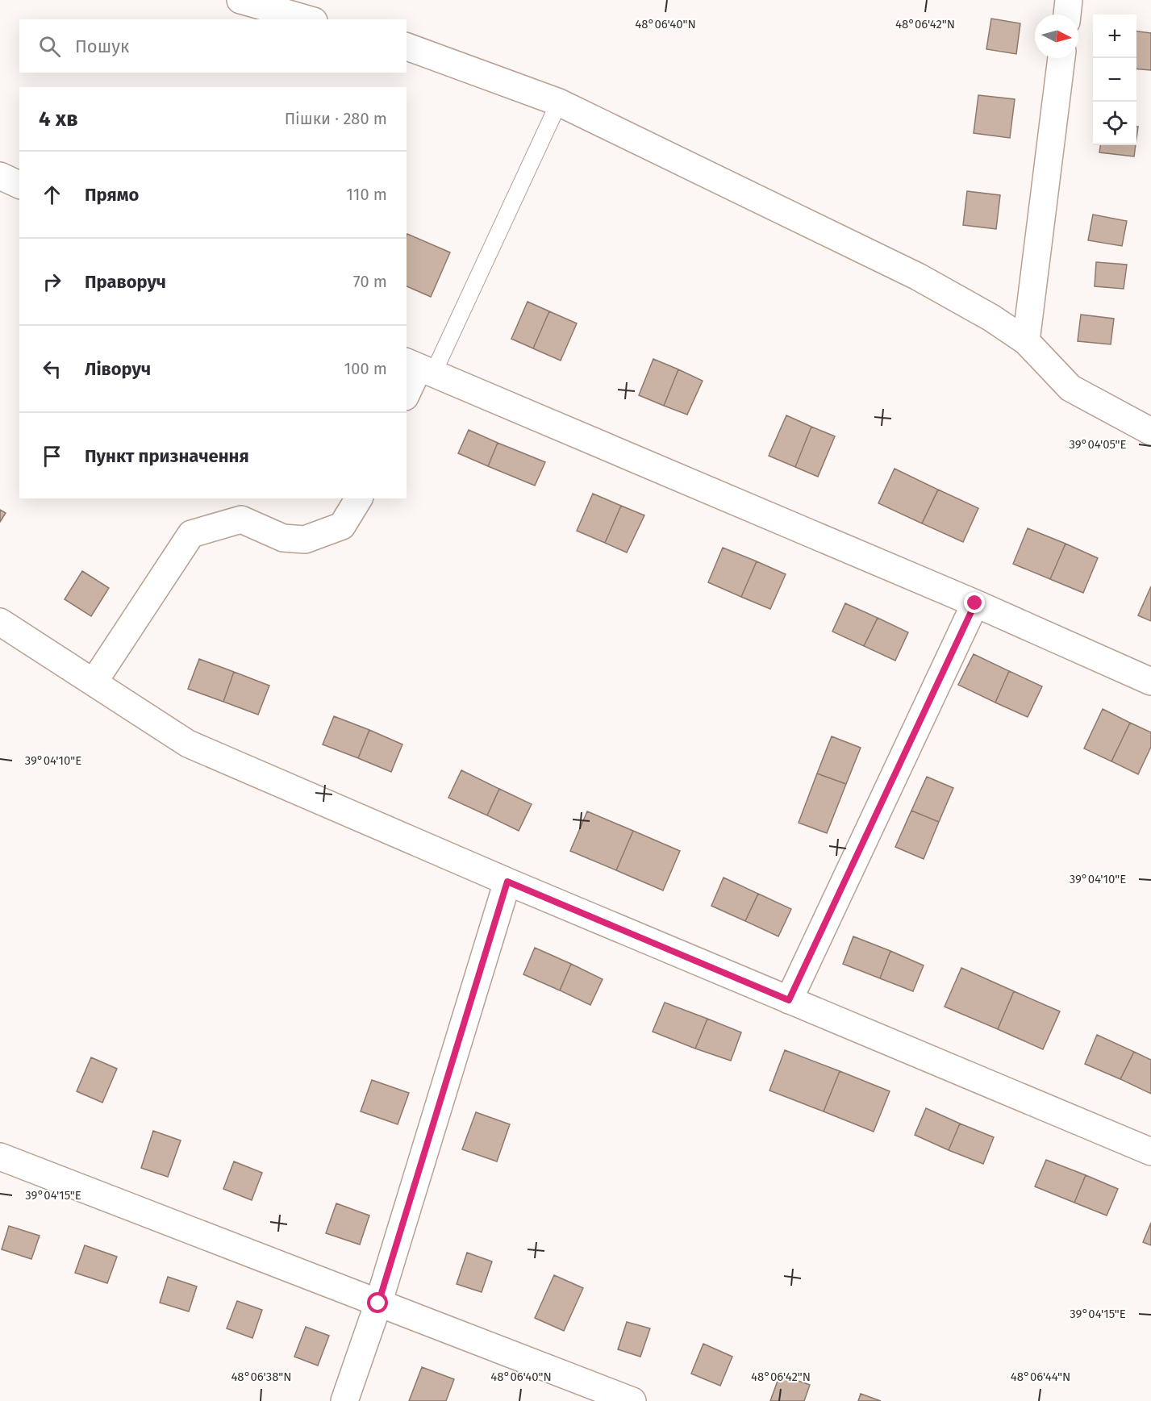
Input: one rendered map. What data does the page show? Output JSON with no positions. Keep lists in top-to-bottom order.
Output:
{
  "north": "right",
  "page": {
    "map_buttons": ["+", "−"],
    "search": "Пошук",
    "heading": ["4 хв", "Пішки · 280 m"],
    "list": [
      ["Прямо", "110 m"],
      ["Праворуч", "70 m"],
      ["Ліворуч", "100 m"],
      "Пункт призначення"
    ]
  },
  "coordinates": [
    "48°06'40\"N",
    "48°06'42\"N",
    "39°04'05\"E",
    "39°04'10\"E",
    "39°04'15\"E",
    "48°06'38\"N",
    "48°06'44\"N"
  ]
}
